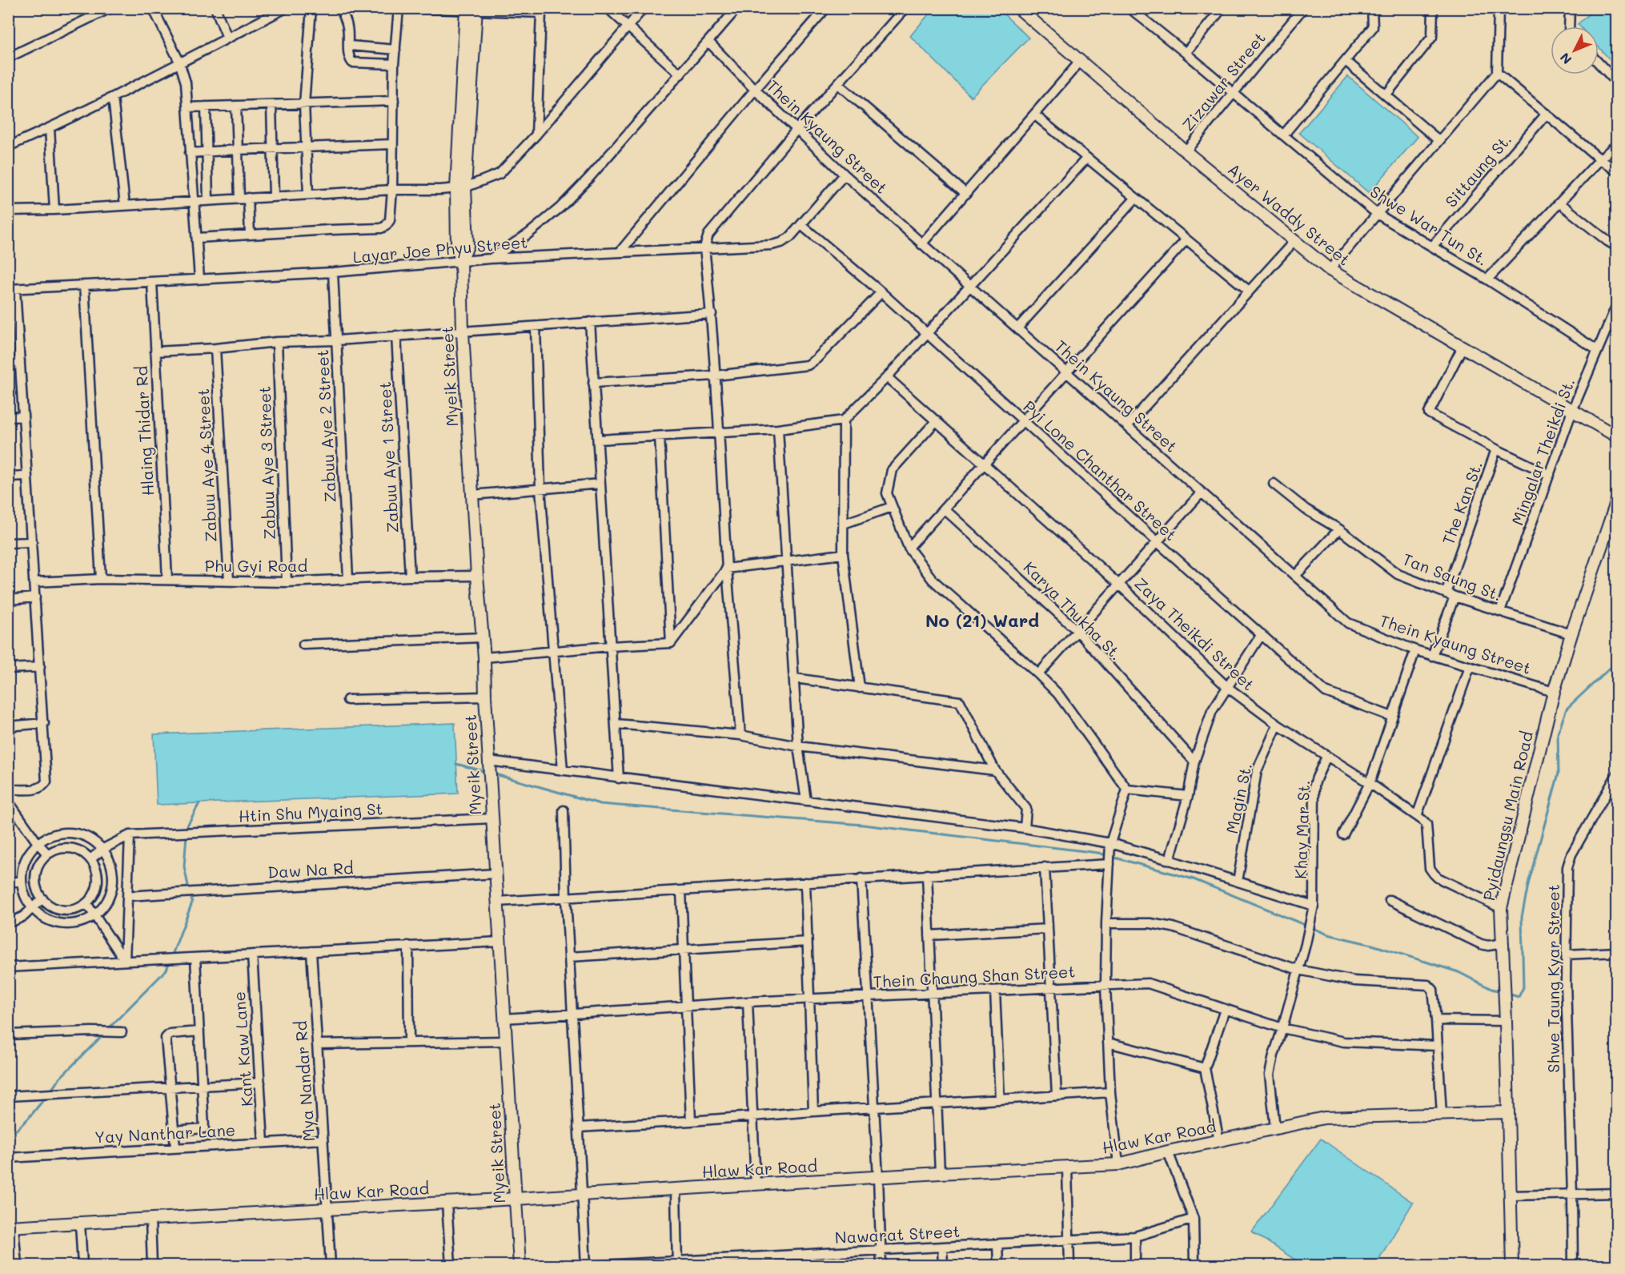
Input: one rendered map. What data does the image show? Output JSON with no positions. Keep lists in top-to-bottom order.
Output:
{
  "streets": {
    "main road": [
      "Ayer Waddy Street",
      "Myeik Street",
      "Pyidaungsu Main Road",
      "Hlaw Kar Road"
    ],
    "street": [
      "Zizawar Street",
      "Thein Kyaung Street",
      "Sittaung St.",
      "Shwe War Tun St.",
      "Layar Joe Phyu Street",
      "Zabuu Aye 2 Street",
      "Hlaing Thidar Rd",
      "Mingalar Theikdi St.",
      "Zabuu Aye 1 Street",
      "Zabuu Aye 3 Street",
      "Zabuu Aye 4 Street",
      "Pyi Lone Chanthar Street",
      "The Kan St.",
      "Phu Gyi Road",
      "Tan Saung St.",
      "Karya Thukha St.",
      "Zaya Theikdi Street",
      "Magin St.",
      "Htin Shu Myaing St",
      "Khay Mar St.",
      "Daw Na Rd",
      "Thein Chaung Shan Street",
      "Shwe Taung Kyar Street",
      "Kant Kaw Lane",
      "Mya Nandar Rd",
      "Yay Nanthar Lane",
      "Nawarat Street"
    ]
  },
  "crossings": [
    ["Zizawar Street", "Ayer Waddy Street"],
    ["Zizawar Street", "Shwe War Tun St."],
    ["Thein Kyaung Street", "Layar Joe Phyu Street"],
    ["Thein Kyaung Street", "The Kan St."],
    ["Thein Kyaung Street", "Pyidaungsu Main Road"],
    ["Sittaung St.", "Shwe War Tun St."],
    ["Ayer Waddy Street", "Mingalar Theikdi St."],
    ["Shwe War Tun St.", "Mingalar Theikdi St."],
    ["Layar Joe Phyu Street", "Myeik Street"],
    ["Layar Joe Phyu Street", "Zabuu Aye 2 Street"],
    ["Layar Joe Phyu Street", "Hlaing Thidar Rd"],
    ["Layar Joe Phyu Street", "Pyi Lone Chanthar Street"],
    ["Myeik Street", "Phu Gyi Road"],
    ["Myeik Street", "Htin Shu Myaing St"],
    ["Myeik Street", "Daw Na Rd"],
    ["Myeik Street", "Thein Chaung Shan Street"],
    ["Myeik Street", "Hlaw Kar Road"],
    ["Zabuu Aye 2 Street", "Phu Gyi Road"],
    ["Hlaing Thidar Rd", "Phu Gyi Road"],
    ["Mingalar Theikdi St.", "Tan Saung St."],
    ["Zabuu Aye 1 Street", "Phu Gyi Road"],
    ["Zabuu Aye 3 Street", "Phu Gyi Road"],
    ["Zabuu Aye 4 Street", "Phu Gyi Road"],
    ["The Kan St.", "Tan Saung St."],
    ["Tan Saung St.", "Pyidaungsu Main Road"],
    ["Zaya Theikdi Street", "Magin St."],
    ["Zaya Theikdi Street", "Pyidaungsu Main Road"],
    ["Zaya Theikdi Street", "Khay Mar St."],
    ["Pyidaungsu Main Road", "Hlaw Kar Road"],
    ["Khay Mar St.", "Thein Chaung Shan Street"],
    ["Khay Mar St.", "Hlaw Kar Road"],
    ["Kant Kaw Lane", "Yay Nanthar Lane"],
    ["Mya Nandar Rd", "Yay Nanthar Lane"],
    ["Mya Nandar Rd", "Hlaw Kar Road"]
  ],
  "districts": ["No (21) Ward"],
  "north": "bottom left"
}
